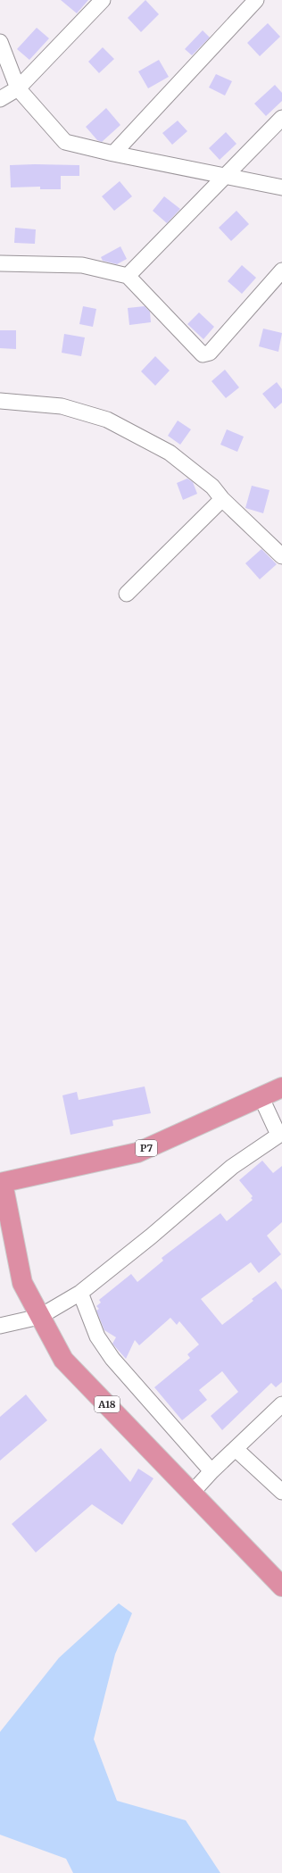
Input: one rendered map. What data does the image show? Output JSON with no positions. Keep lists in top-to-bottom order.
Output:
{
  "streets": {
    "highway": ["P7", "A18"]
  },
  "crossings": [
    ["P7", "A18"]
  ]
}
